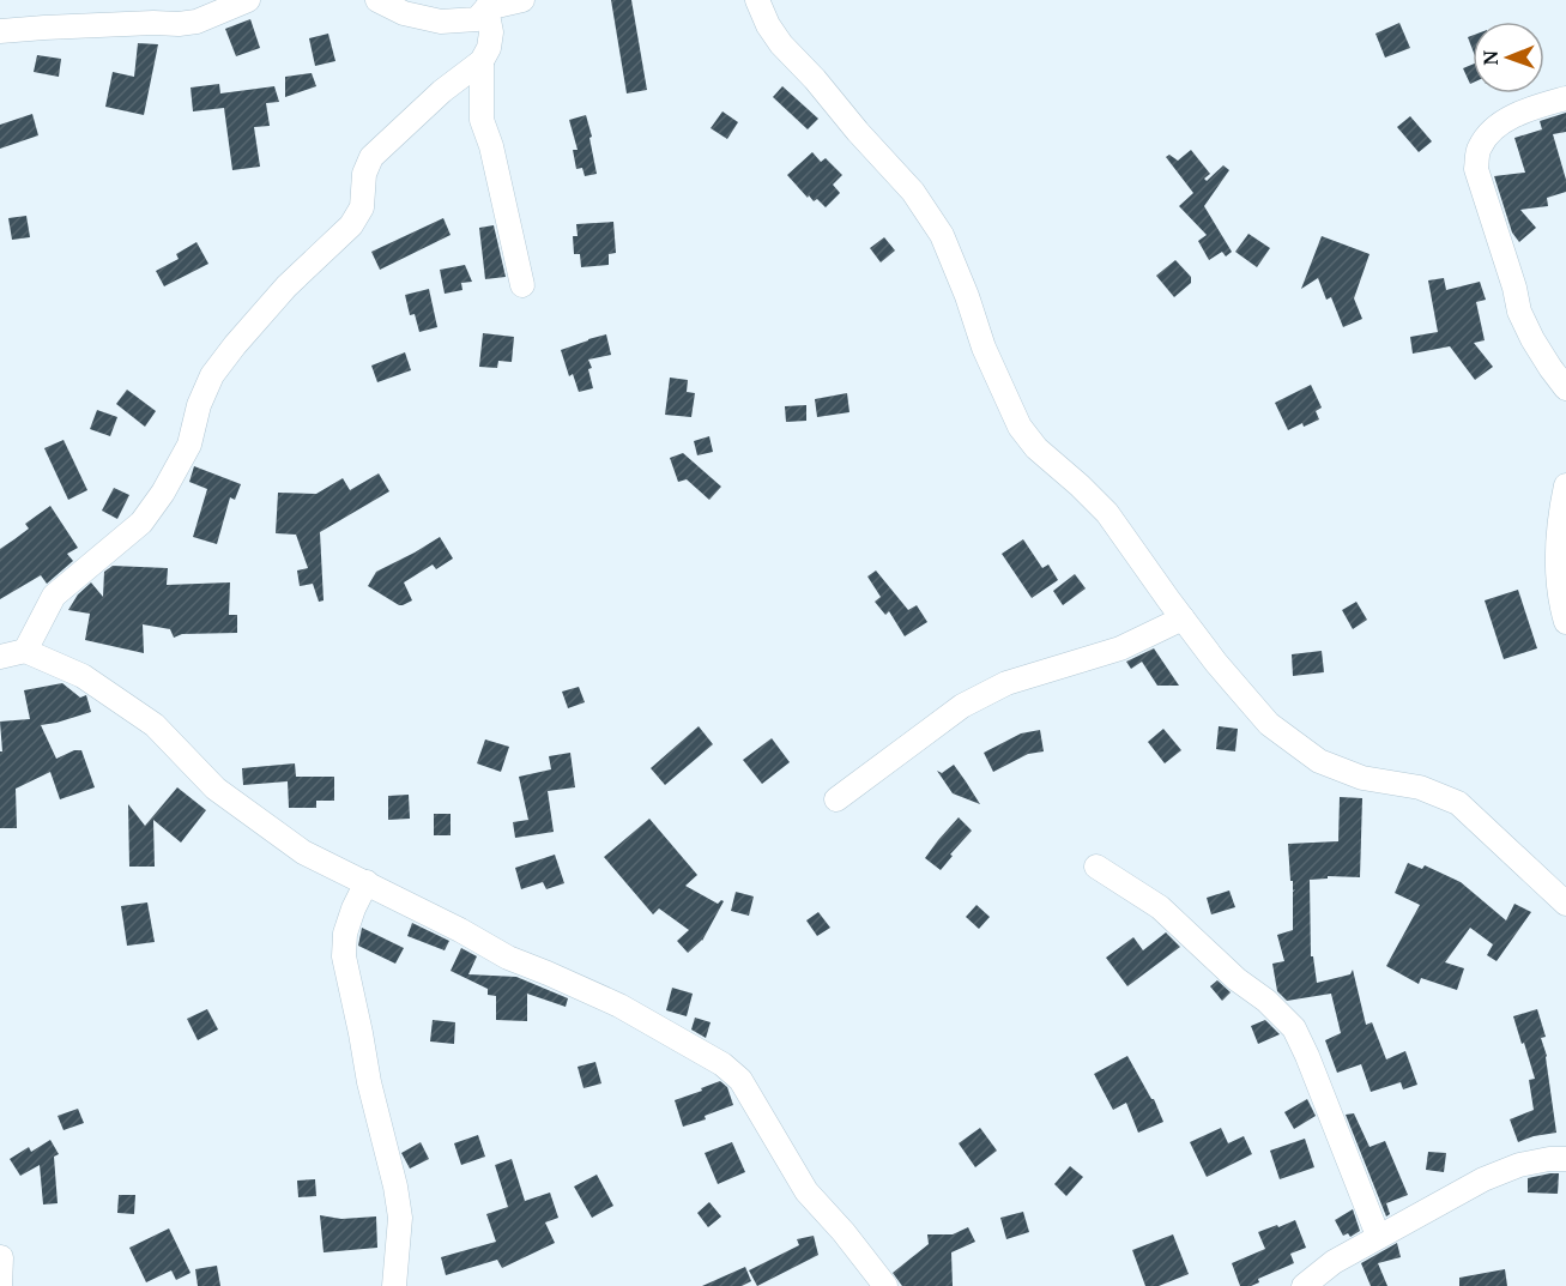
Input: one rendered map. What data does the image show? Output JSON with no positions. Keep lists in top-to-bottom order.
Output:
{
  "north": "left"
}
